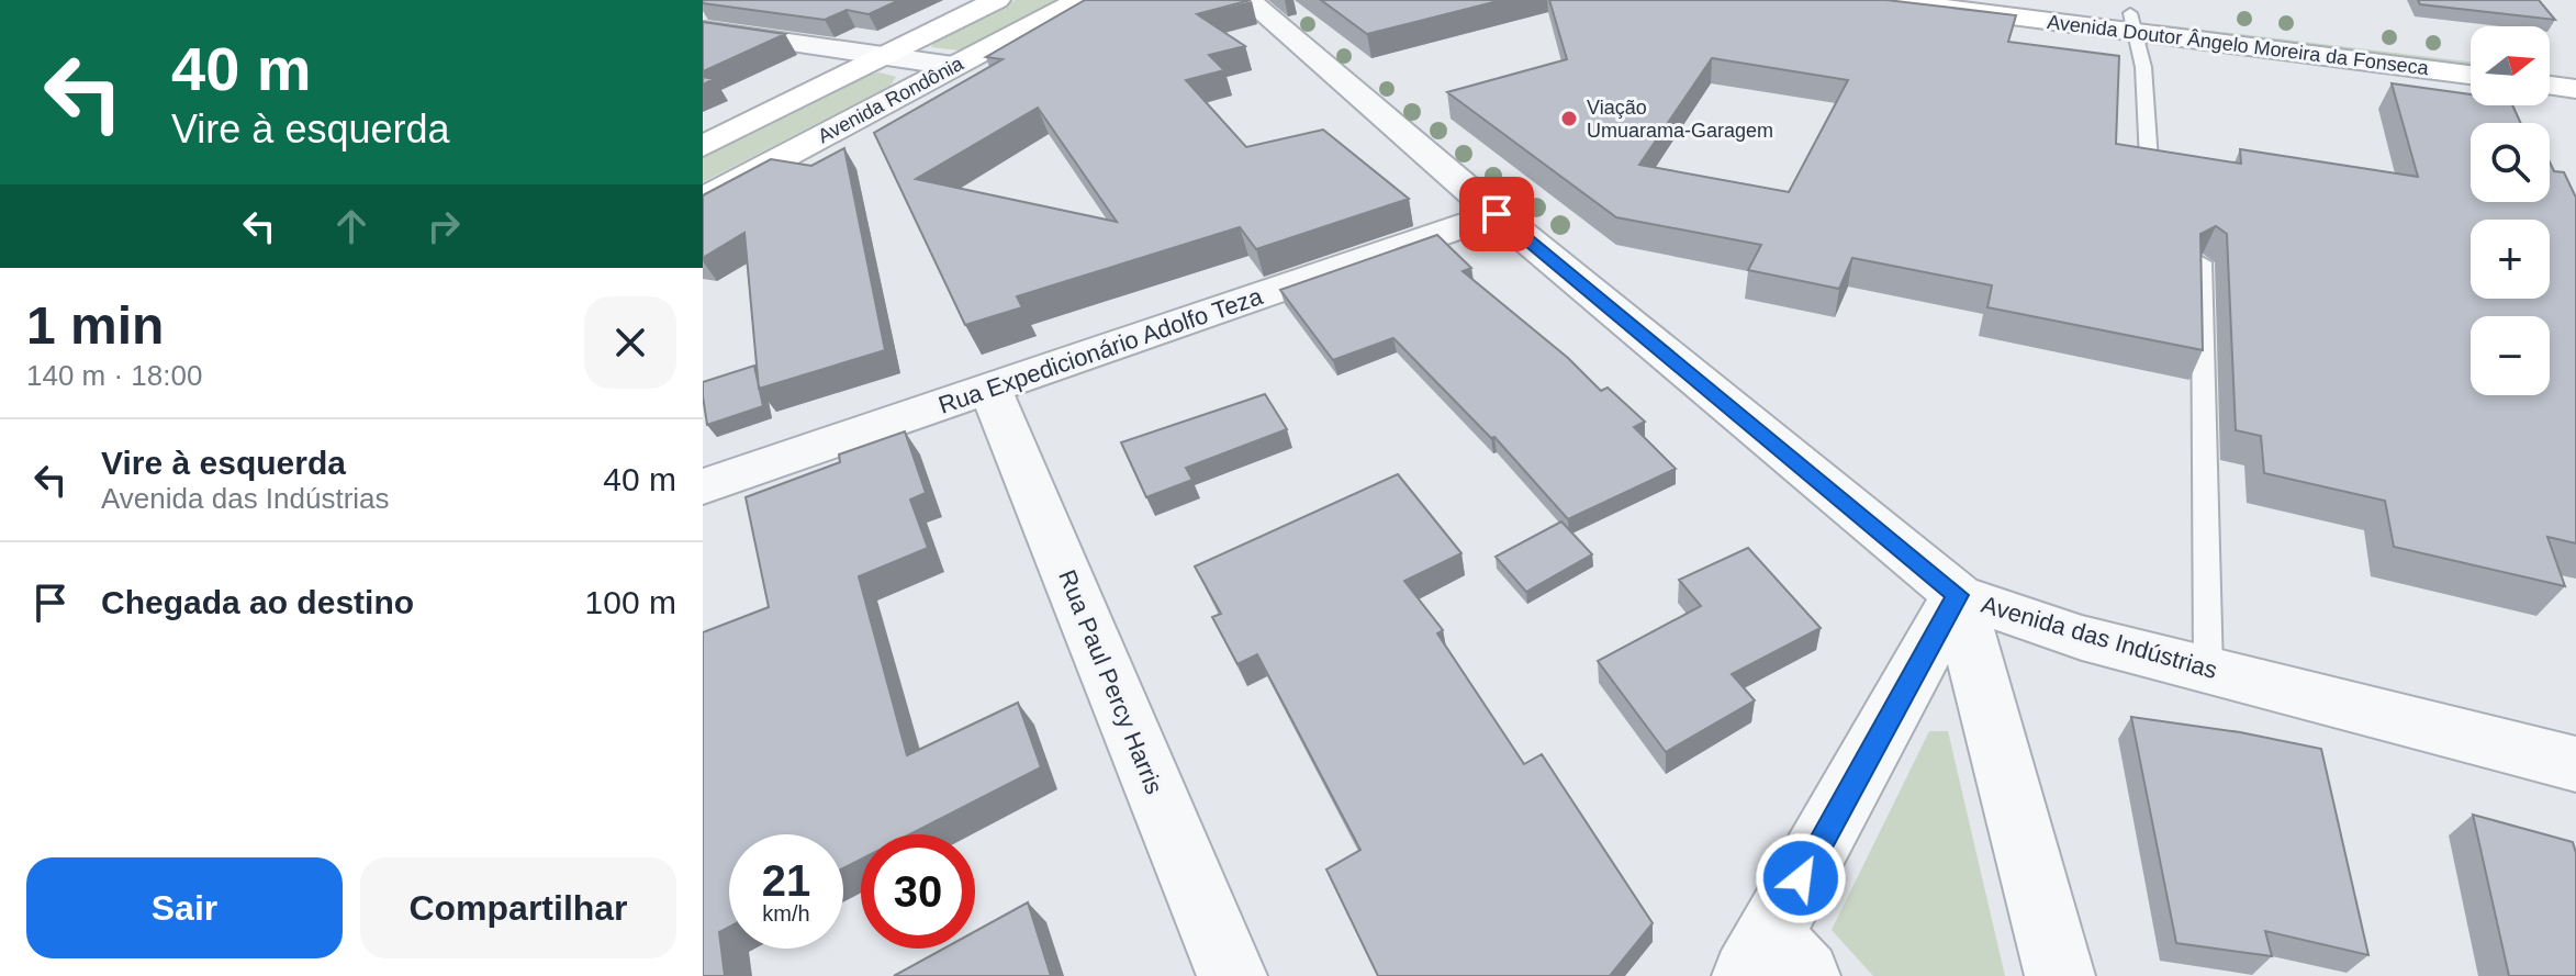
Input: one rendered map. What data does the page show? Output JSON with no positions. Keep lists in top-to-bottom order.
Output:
{
  "streets": {
    "street": [
      "Avenida Doutor Ângelo Moreira da Fonseca",
      "Avenida Rondônia",
      "Rua Expedicionário Adolfo Teza",
      "Avenida das Indústrias",
      "Rua Paul Percy Harris"
    ]
  },
  "crossings": [
    ["Rua Expedicionário Adolfo Teza", "Avenida das Indústrias"],
    ["Rua Expedicionário Adolfo Teza", "Rua Paul Percy Harris"]
  ],
  "places": ["Viação Umuarama-Garagem"],
  "north": "right",
  "page": {
    "turn": ["40 m", "Vire à esquerda"],
    "map_buttons": ["+", "−"],
    "heading": ["1 min", "140 m · 18:00"],
    "list": [
      {
        "name": "Vire à esquerda",
        "note": "Avenida das Indústrias",
        "value": "40 m"
      },
      {
        "name": "Chegada ao destino",
        "value": "100 m"
      }
    ],
    "speed": "21 km/h",
    "limit": "30",
    "buttons": ["Sair", "Compartilhar"]
  }
}
